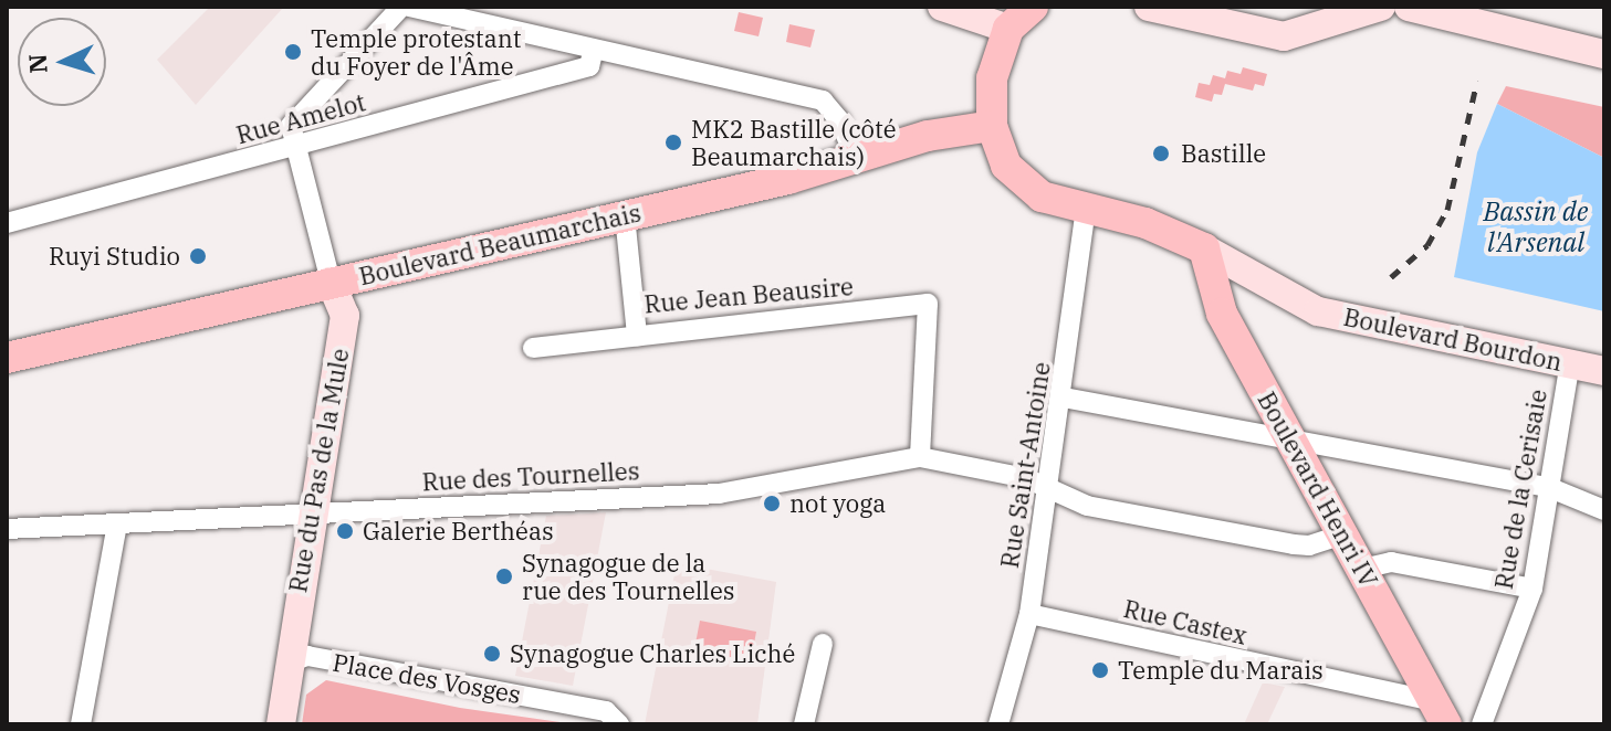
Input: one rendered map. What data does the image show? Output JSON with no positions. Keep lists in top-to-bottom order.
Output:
{
  "streets": {
    "main road": [
      "Boulevard Beaumarchais",
      "Boulevard Bourdon",
      "Rue du Pas de la Mule",
      "Boulevard Henri IV"
    ],
    "street": [
      "Rue Amelot",
      "Rue Jean Beausire",
      "Rue Saint-Antoine",
      "Rue des Tournelles",
      "Rue de la Cerisaie",
      "Rue Castex",
      "Place des Vosges"
    ]
  },
  "crossings": [
    ["Boulevard Beaumarchais", "Rue Jean Beausire"],
    ["Boulevard Beaumarchais", "Rue du Pas de la Mule"],
    ["Rue Jean Beausire", "Rue des Tournelles"],
    ["Boulevard Bourdon", "Boulevard Henri IV"],
    ["Boulevard Bourdon", "Rue de la Cerisaie"],
    ["Rue Saint-Antoine", "Rue des Tournelles"],
    ["Rue Saint-Antoine", "Rue Castex"],
    ["Rue du Pas de la Mule", "Rue des Tournelles"],
    ["Rue du Pas de la Mule", "Place des Vosges"],
    ["Rue des Tournelles", "Boulevard Henri IV"],
    ["Boulevard Henri IV", "Rue Castex"]
  ],
  "water": ["Bassin de l'Arsenal"],
  "places": [
    "Temple protestant du Foyer de l'Âme",
    "MK2 Bastille (côté Beaumarchais)",
    "Bastille",
    "Ruyi Studio",
    "not yoga",
    "Galerie Berthéas",
    "Synagogue de la rue des Tournelles",
    "Synagogue Charles Liché",
    "Temple du Marais"
  ],
  "north": "left"
}
